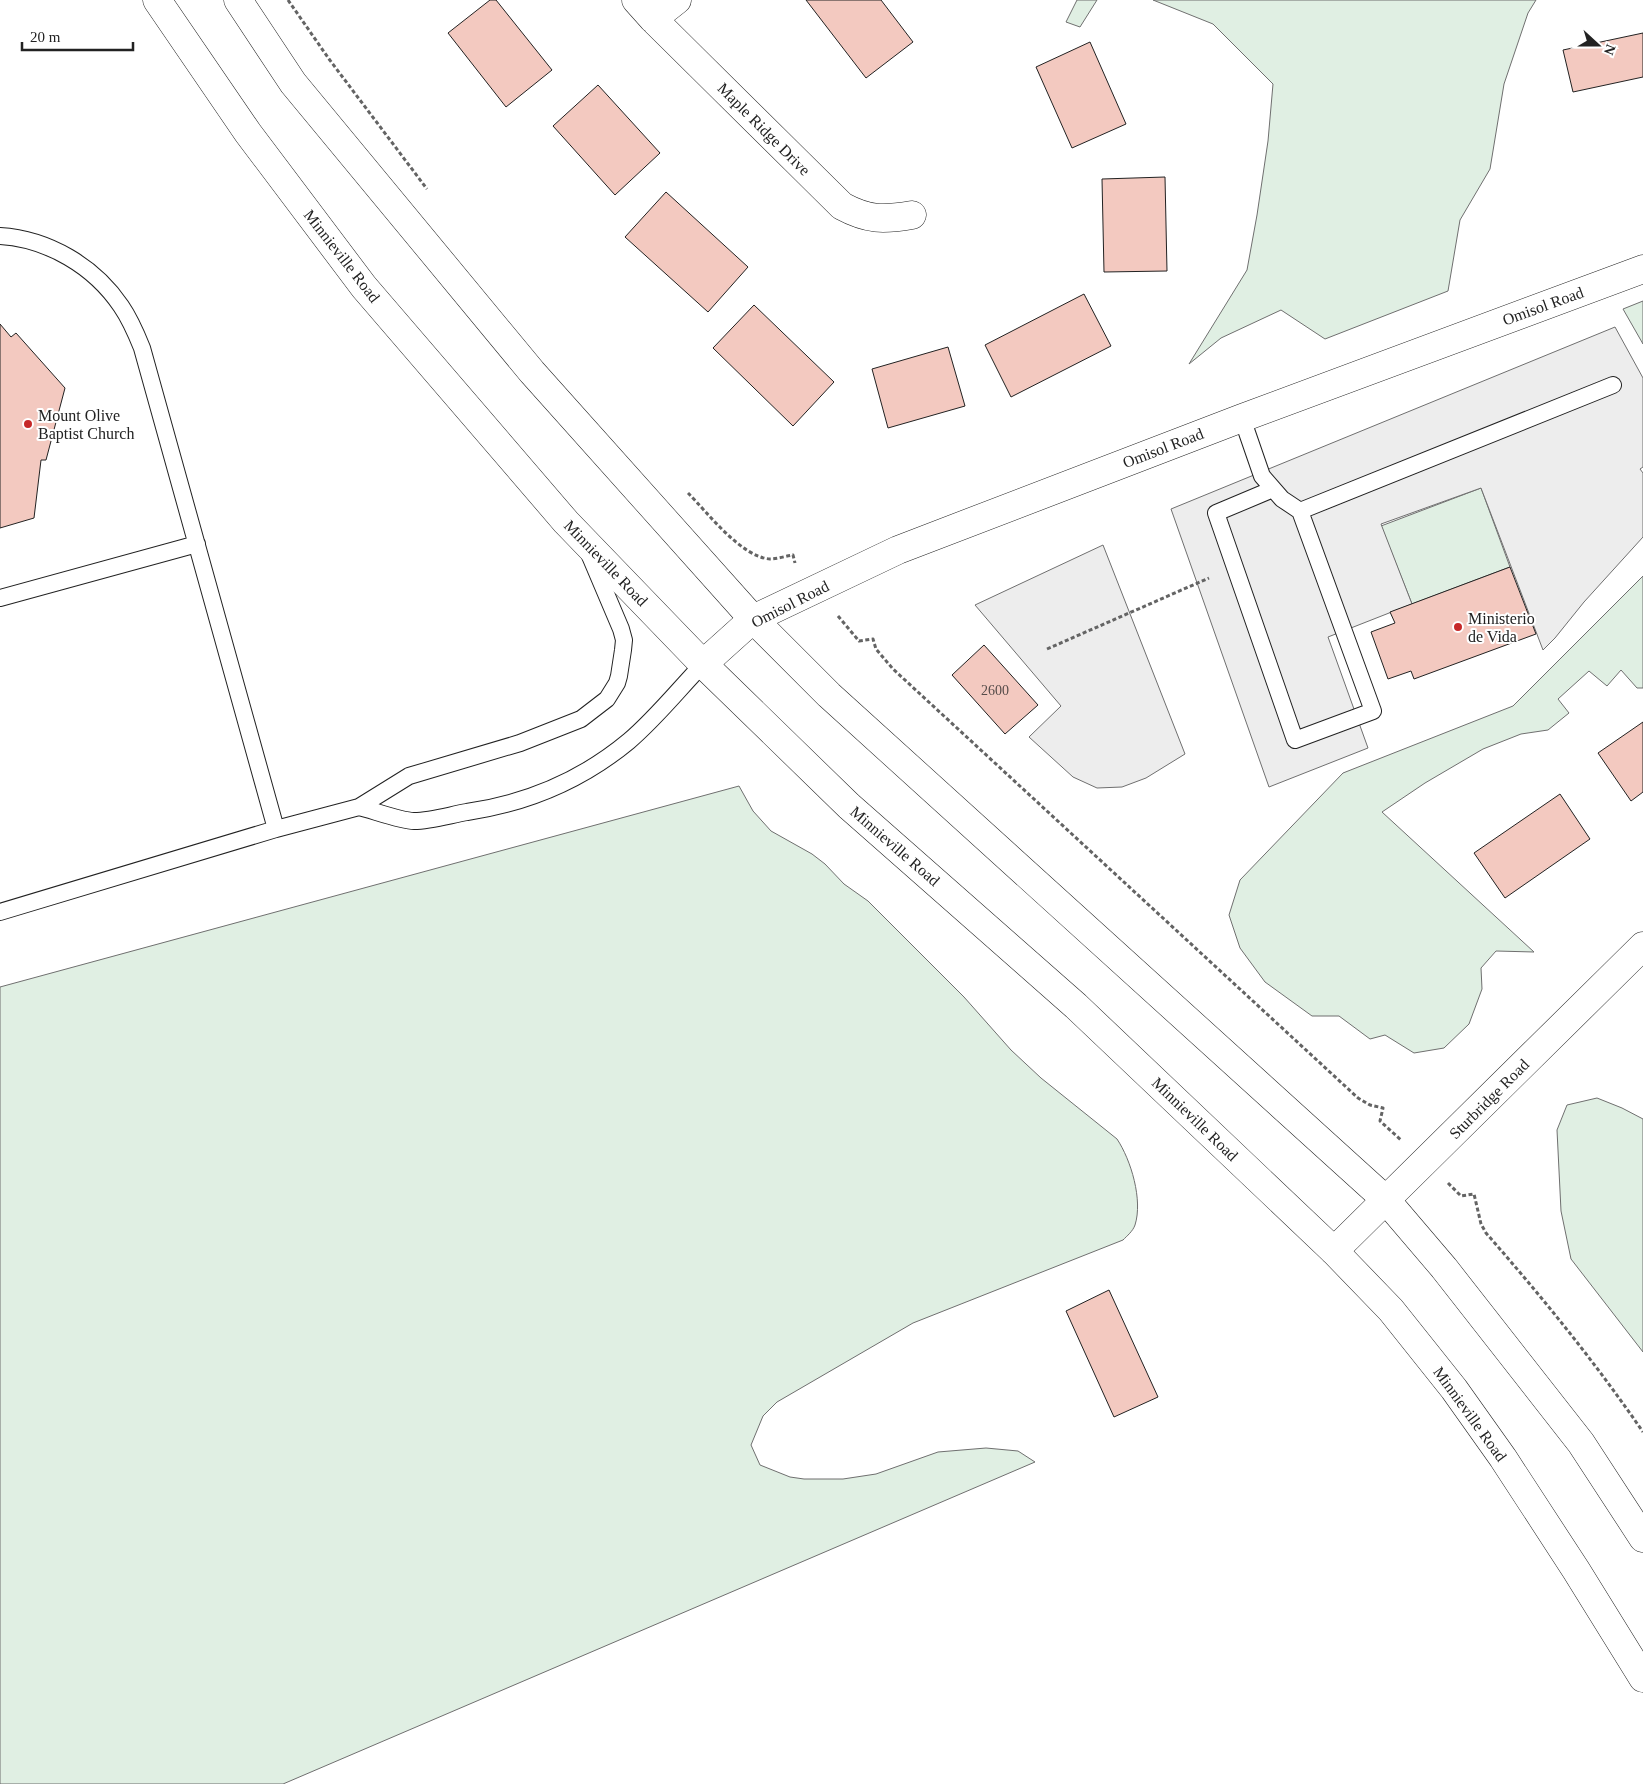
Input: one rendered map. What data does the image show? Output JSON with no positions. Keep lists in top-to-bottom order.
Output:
{
  "streets": {
    "main road": [
      "Maple Ridge Drive",
      "Minnieville Road",
      "Omisol Road",
      "Sturbridge Road"
    ]
  },
  "crossings": [
    ["Minnieville Road", "Omisol Road"],
    ["Minnieville Road", "Sturbridge Road"]
  ],
  "places": ["Mount Olive Baptist Church", "Ministerio de Vida"],
  "house_numbers": ["2600"],
  "scale_bar": "20 m",
  "north": "right"
}
